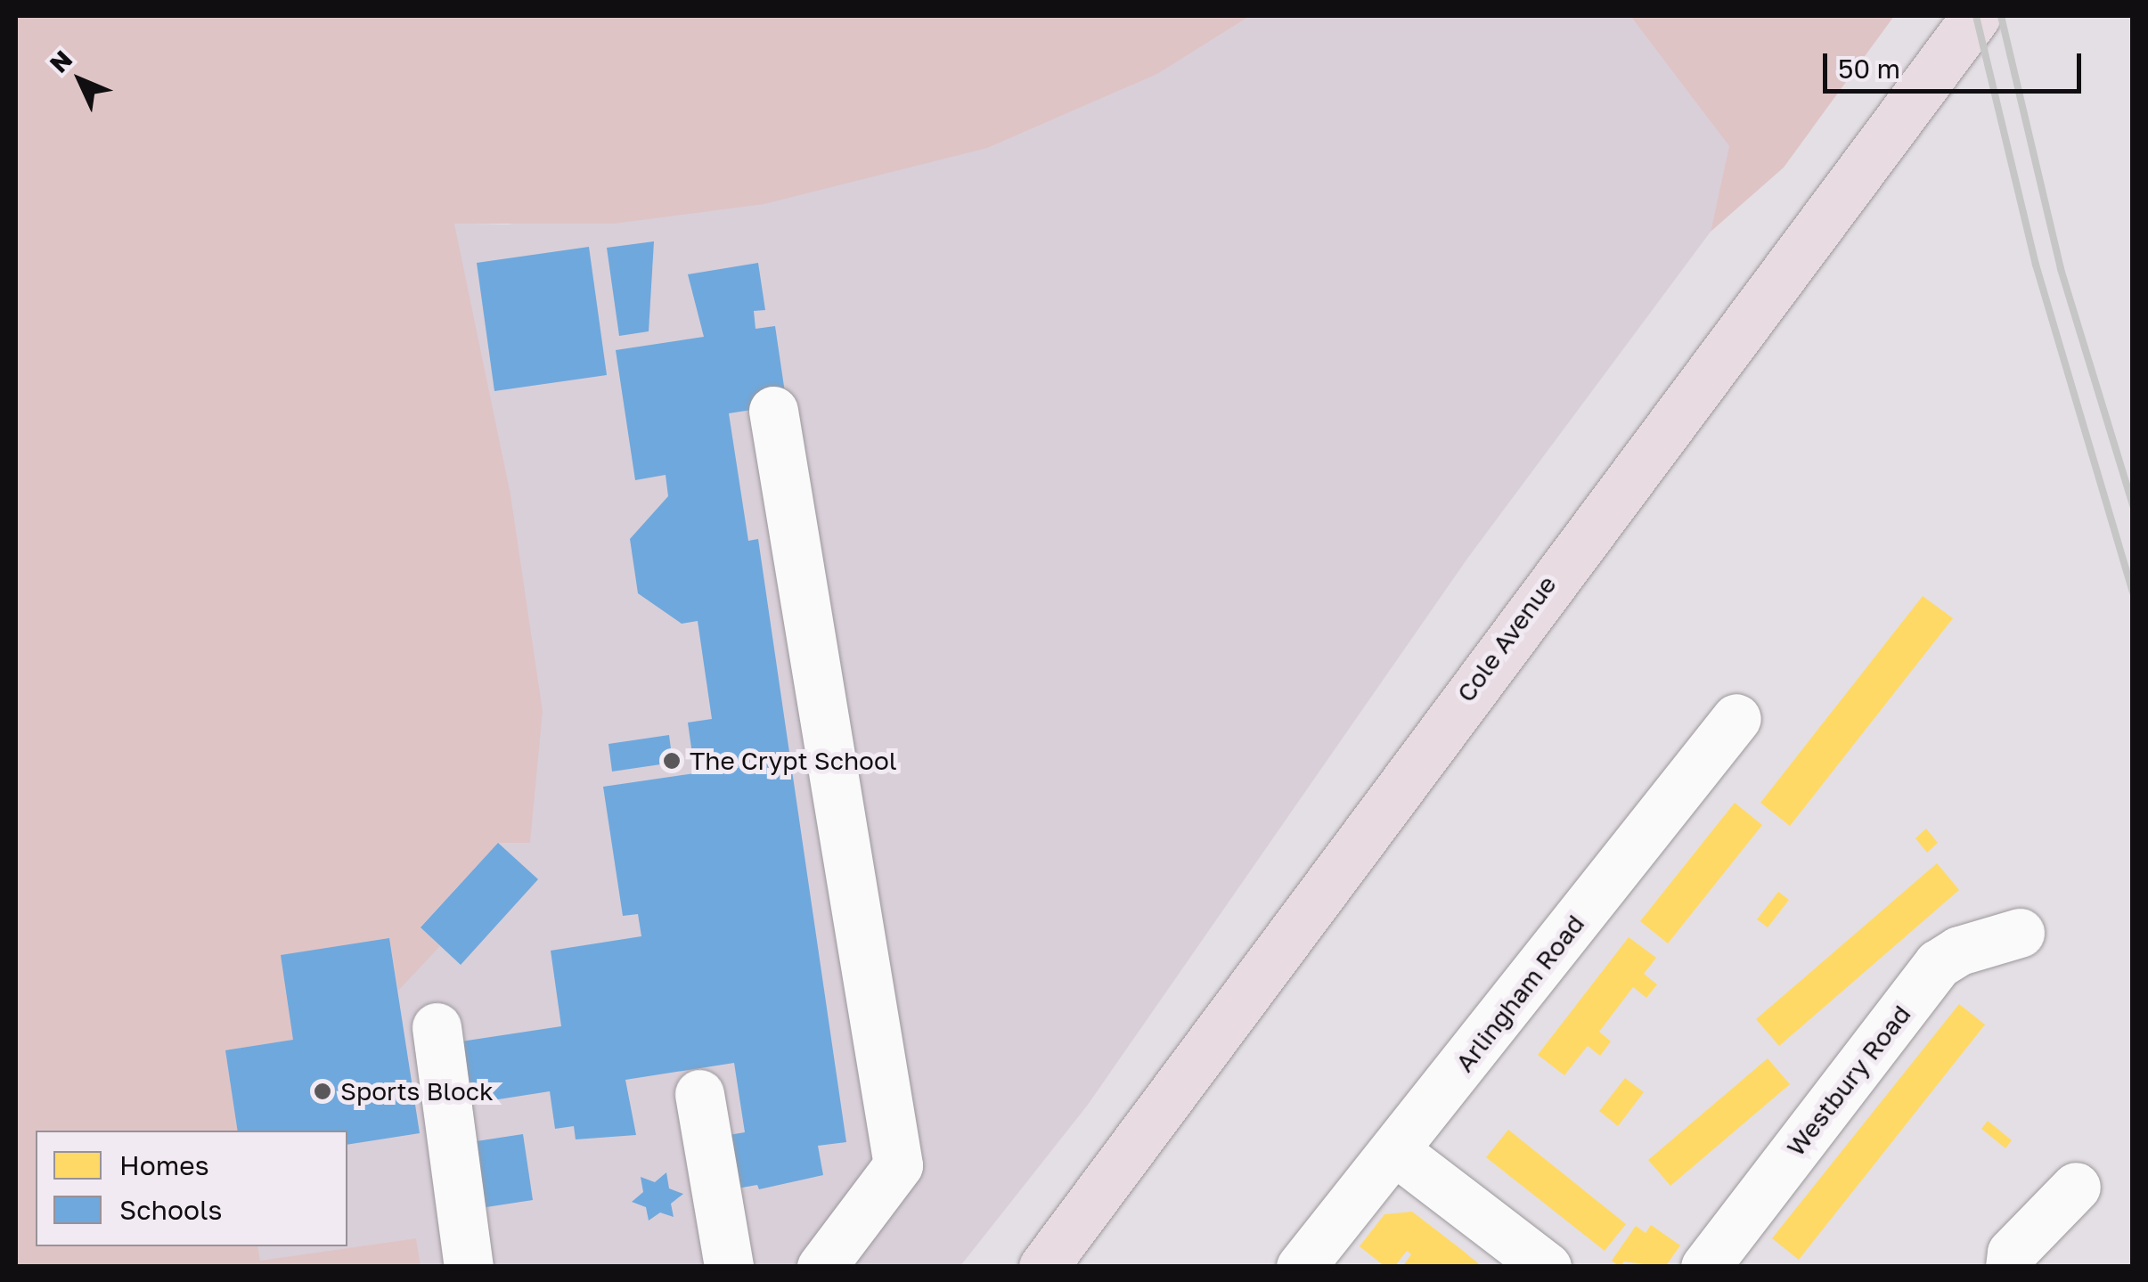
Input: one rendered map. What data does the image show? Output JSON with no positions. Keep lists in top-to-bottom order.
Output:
{
  "streets": {
    "highway": ["Cole Avenue"],
    "street": ["Arlingham Road", "Westbury Road"]
  },
  "places": ["The Crypt School", "Sports Block"],
  "legend": ["Homes", "Schools"],
  "scale_bar": "50 m",
  "north": "top left"
}
